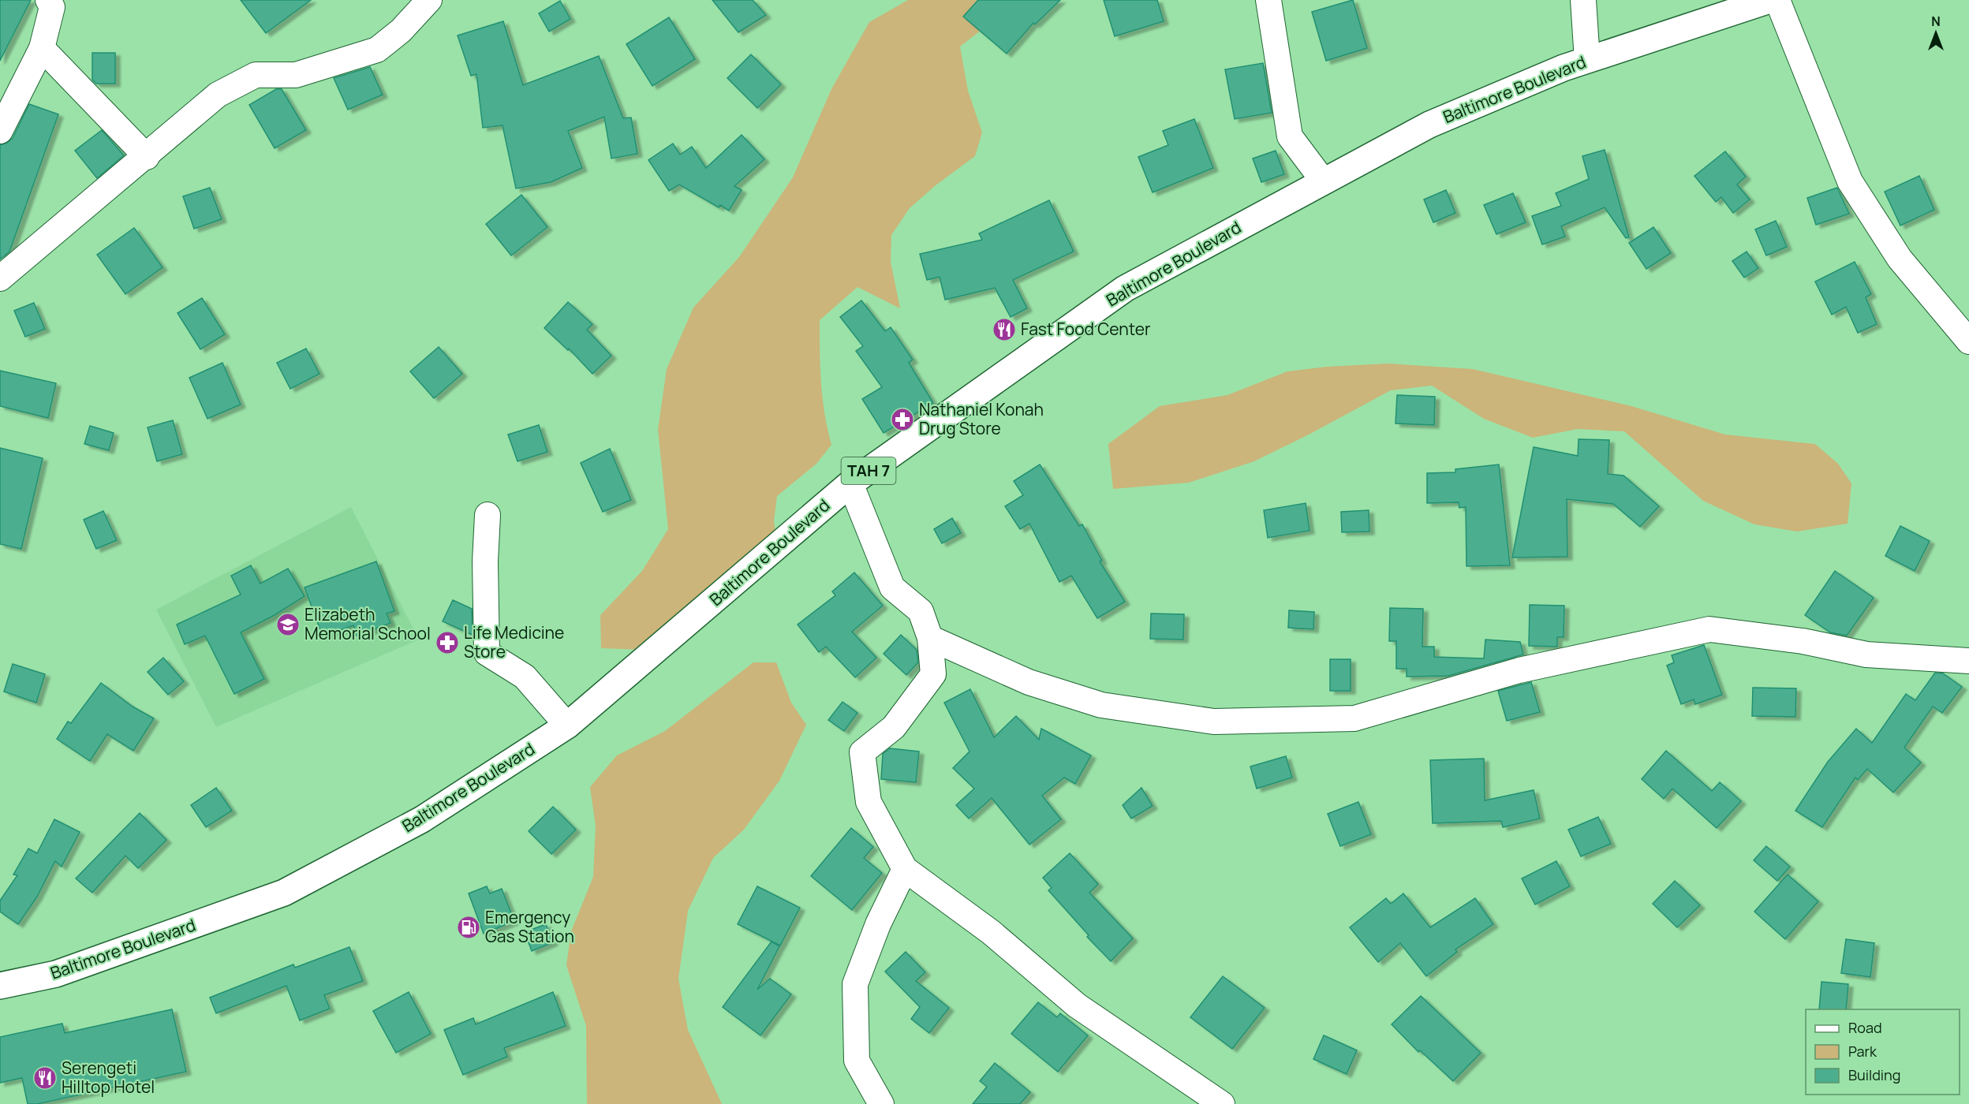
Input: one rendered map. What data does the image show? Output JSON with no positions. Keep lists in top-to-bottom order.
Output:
{
  "streets": {
    "highway": ["Baltimore Boulevard", "TAH 7"]
  },
  "places": {
    "restaurant": ["Fast Food Center", "Serengeti Hilltop Hotel"],
    "pharmacy": ["Nathaniel Konah Drug Store", "Life Medicine Store"],
    "school or university": ["Elizabeth Memorial School"],
    "fuel station": ["Emergency Gas Station"]
  },
  "legend": ["Road", "Park", "Building"],
  "north": "top"
}
